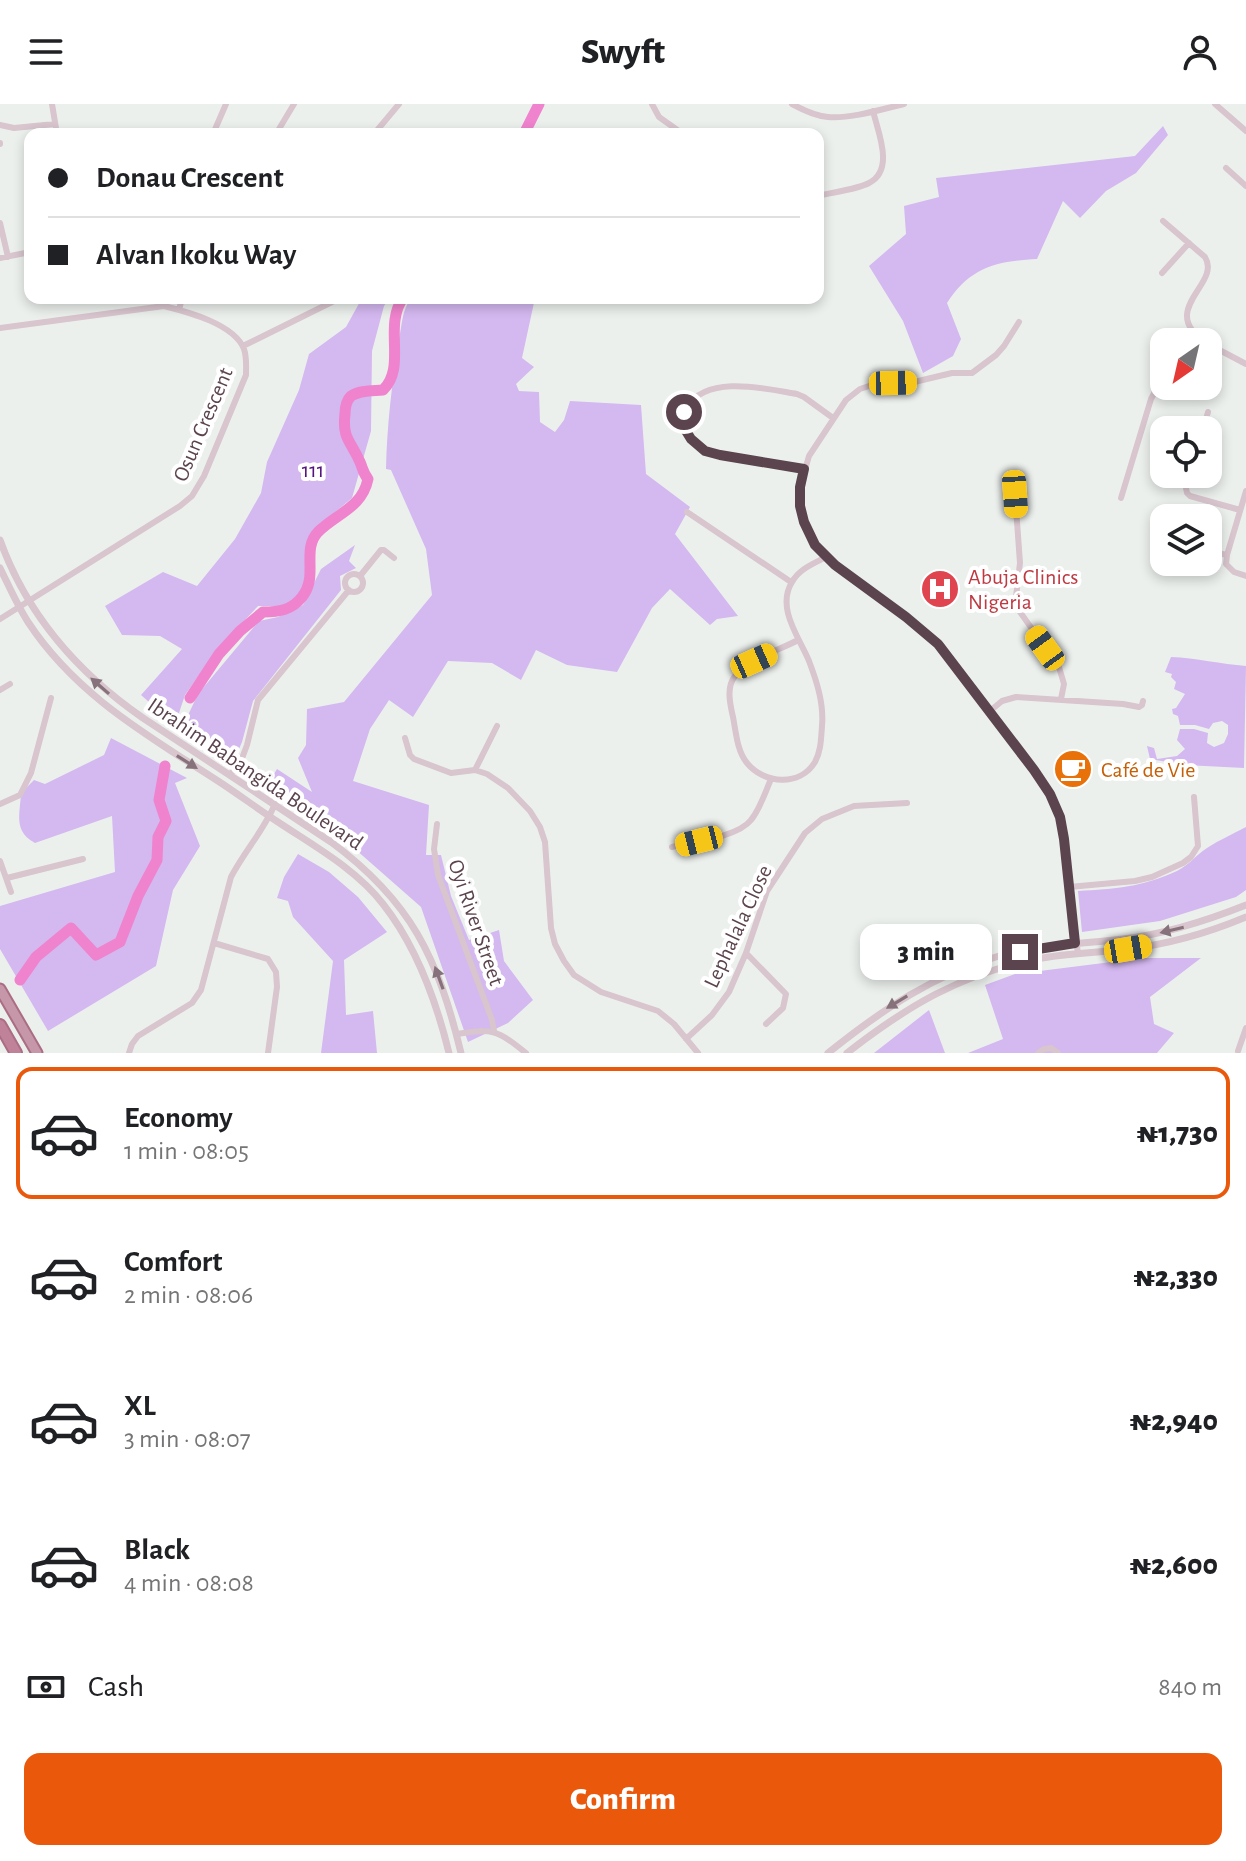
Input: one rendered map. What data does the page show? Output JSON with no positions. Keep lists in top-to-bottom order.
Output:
{
  "streets": {
    "street": [
      "Osun Crescent",
      "Ibrahim Babangida Boulevard",
      "Oyi River Street",
      "Lephalala Close"
    ]
  },
  "crossings": [
    ["Osun Crescent", "Ibrahim Babangida Boulevard"]
  ],
  "parks": ["111"],
  "places": {
    "hospital": ["Abuja Clinics Nigeria"],
    "cafe": ["Café de Vie"]
  },
  "north": "bottom left",
  "page": {
    "header": "Swyft",
    "banner": ["Donau Crescent", "Alvan Ikoku Way"],
    "bubble": "3 min",
    "list": [
      {
        "name": "Economy",
        "note": "1 min · 08:05",
        "value": "₦1,730"
      },
      {
        "name": "Comfort",
        "note": "2 min · 08:06",
        "value": "₦2,330"
      },
      {
        "name": "XL",
        "note": "3 min · 08:07",
        "value": "₦2,940"
      },
      {
        "name": "Black",
        "note": "4 min · 08:08",
        "value": "₦2,600"
      }
    ],
    "pay": ["Cash", "840 m"],
    "buttons": "Confirm"
  }
}
